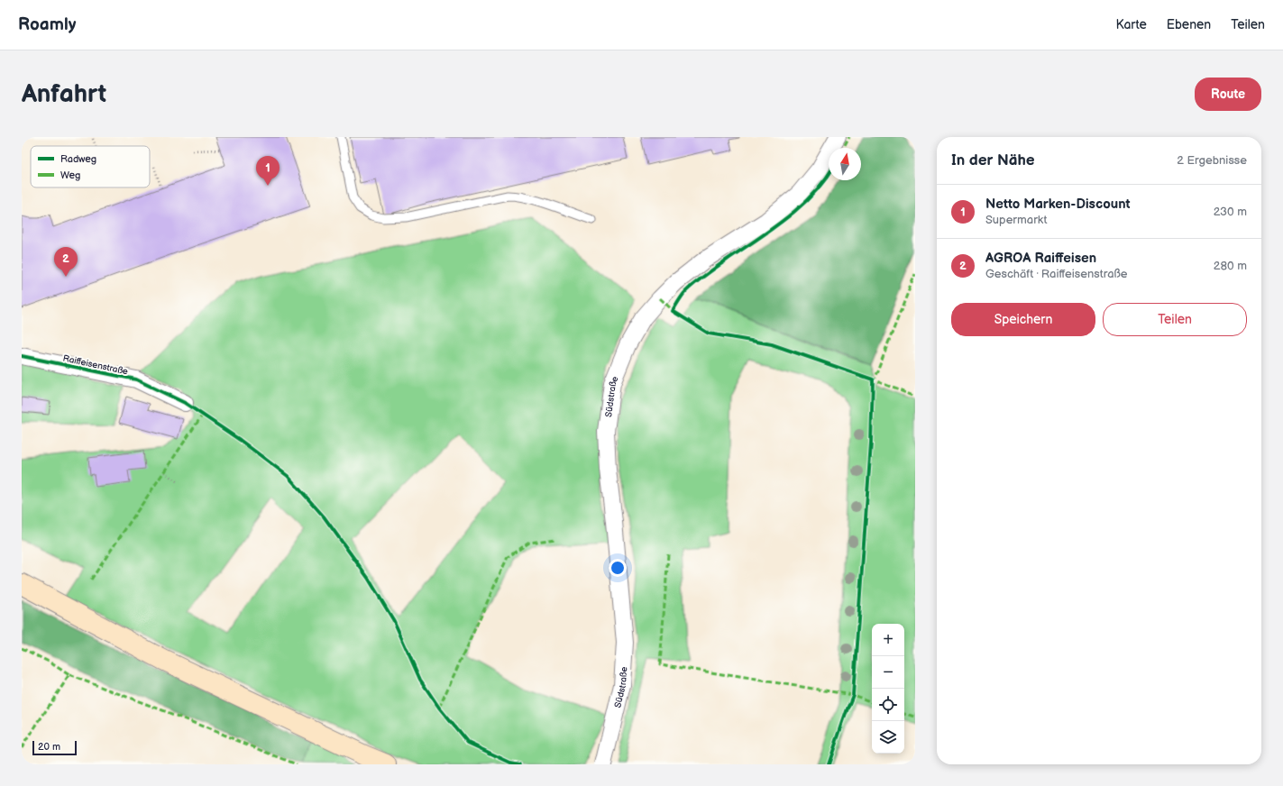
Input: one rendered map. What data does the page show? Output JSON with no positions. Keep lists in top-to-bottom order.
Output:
{
  "streets": {
    "street": ["Raiffeisenstraße", "Südstraße"]
  },
  "legend": ["Radweg", "Weg"],
  "scale_bar": "20 m",
  "north": "top",
  "page": {
    "header": "Roamly",
    "nav": ["Karte", "Ebenen", "Teilen"],
    "buttons": [
      "Route",
      ["Speichern", "Teilen"]
    ],
    "title": "Anfahrt",
    "heading": ["In der Nähe", "2 Ergebnisse"],
    "pins": ["1", "2"],
    "list": [
      {
        "mark": "1",
        "name": "Netto Marken-Discount",
        "note": "Supermarkt",
        "value": "230 m"
      },
      {
        "mark": "2",
        "name": "AGROA Raiffeisen",
        "note": "Geschäft · Raiffeisenstraße",
        "value": "280 m"
      }
    ],
    "map_buttons": ["+", "−"],
    "scale": "20 m"
  }
}
